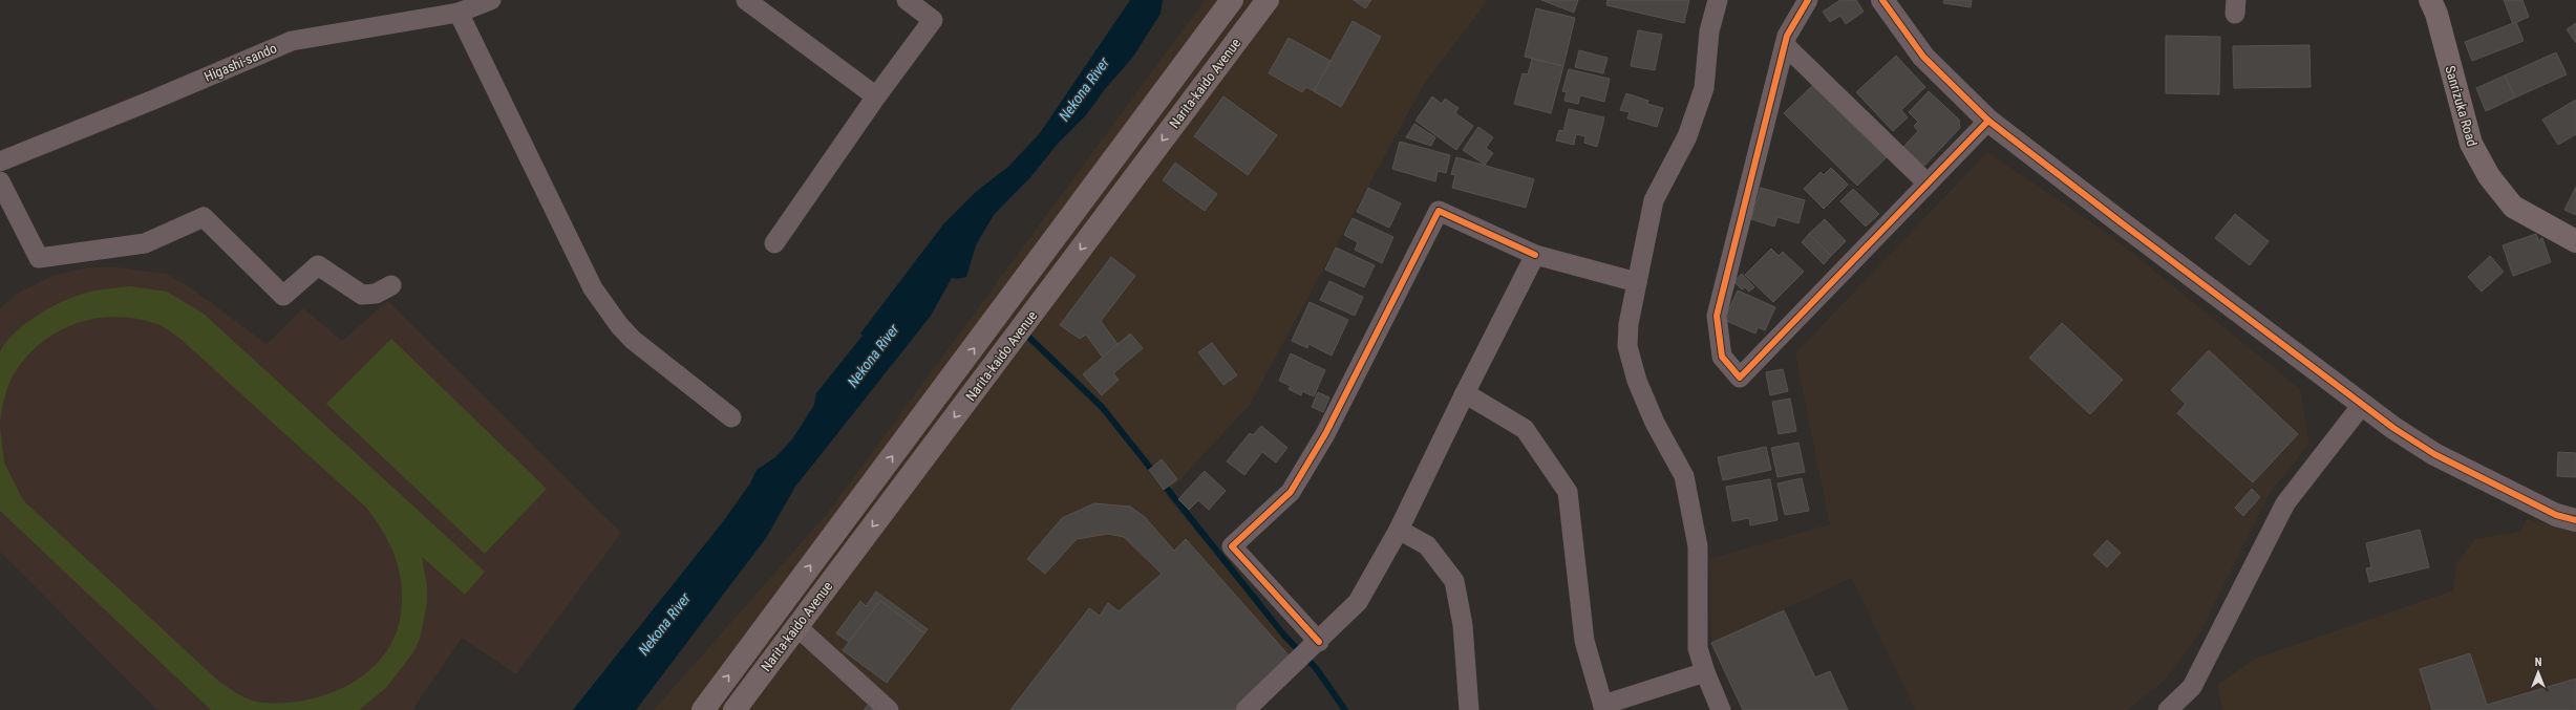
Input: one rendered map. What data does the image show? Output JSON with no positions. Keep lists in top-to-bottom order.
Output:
{
  "streets": {
    "highway": ["Narita-kaido Avenue"],
    "main road": ["Sanrizuka Road"],
    "street": ["Higashi-sando"]
  },
  "water": ["Nekona River"],
  "north": "top"
}
